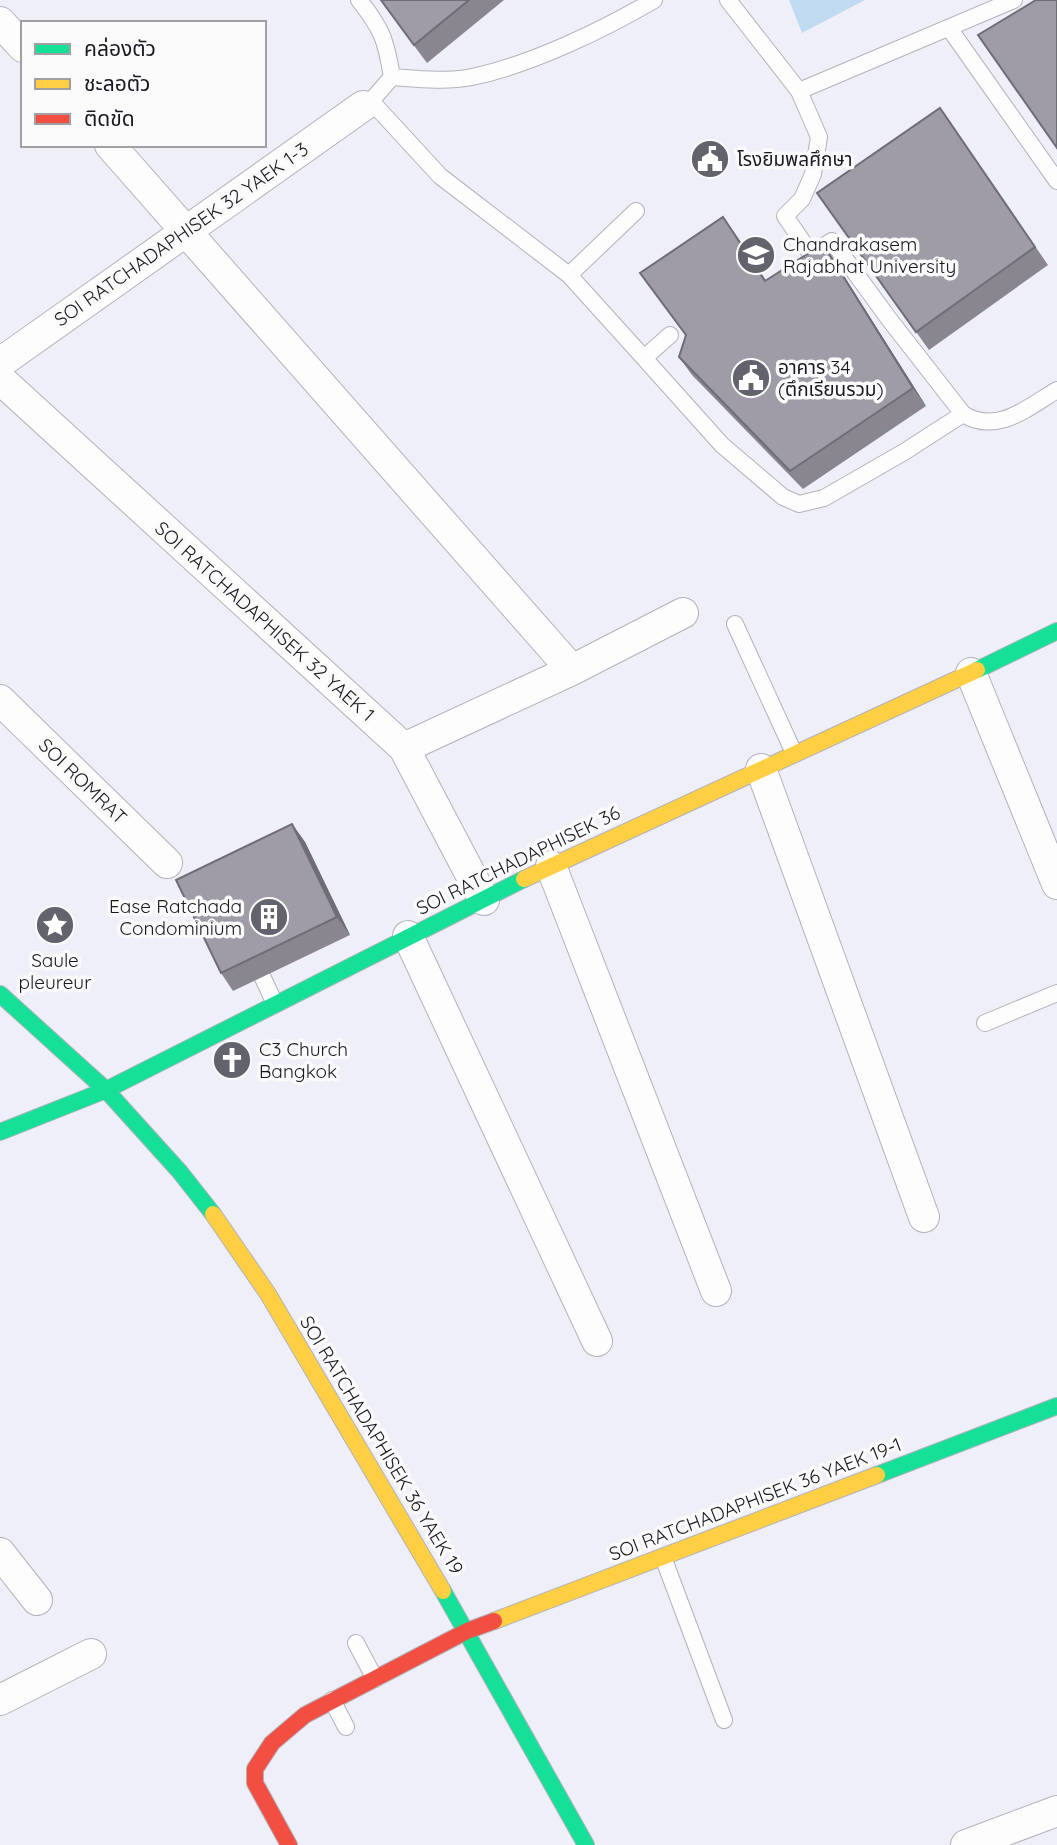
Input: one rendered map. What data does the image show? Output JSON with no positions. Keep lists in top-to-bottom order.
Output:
{
  "streets": {
    "street": [
      "SOI RATCHADAPHISEK 32 YAEK 1-3",
      "SOI RATCHADAPHISEK 32 YAEK 1",
      "SOI ROMRAT",
      "SOI RATCHADAPHISEK 36",
      "SOI RATCHADAPHISEK 36 YAEK 19",
      "SOI RATCHADAPHISEK 36 YAEK 19-1"
    ]
  },
  "crossings": [
    ["SOI RATCHADAPHISEK 32 YAEK 1", "SOI RATCHADAPHISEK 36"],
    ["SOI RATCHADAPHISEK 36", "SOI RATCHADAPHISEK 36 YAEK 19"],
    ["SOI RATCHADAPHISEK 36 YAEK 19", "SOI RATCHADAPHISEK 36 YAEK 19-1"]
  ],
  "places": {
    "public building": ["โรงยิมพลศึกษา", "อาคาร 34 (ตึกเรียนรวม)"],
    "school or university": ["Chandrakasem Rajabhat University"],
    "building": ["Ease Ratchada Condominium"],
    "place": ["Saule pleureur"],
    "church": ["C3 Church Bangkok"]
  },
  "legend": ["คล่องตัว", "ชะลอตัว", "ติดขัด"]
}
